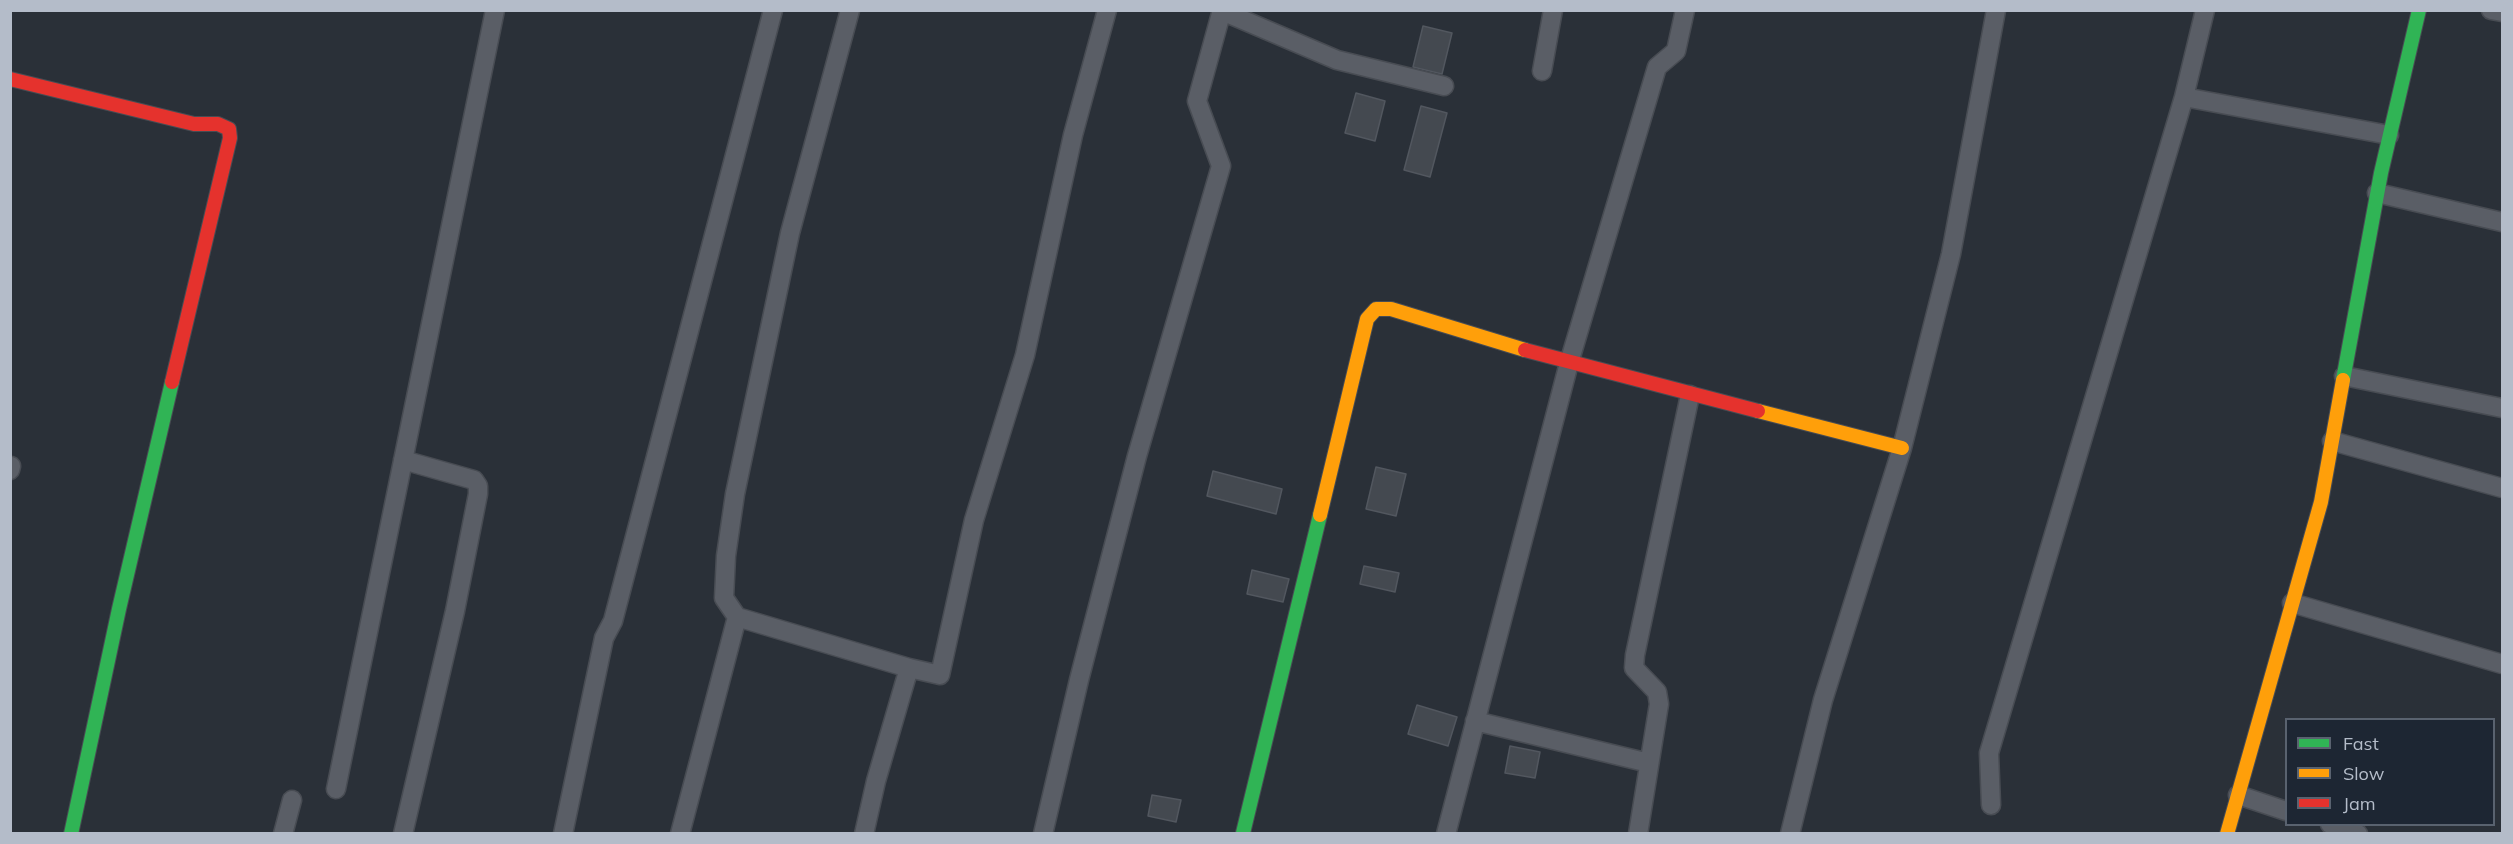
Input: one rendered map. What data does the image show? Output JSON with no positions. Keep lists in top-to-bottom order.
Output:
{
  "legend": ["Fast", "Slow", "Jam"]
}
